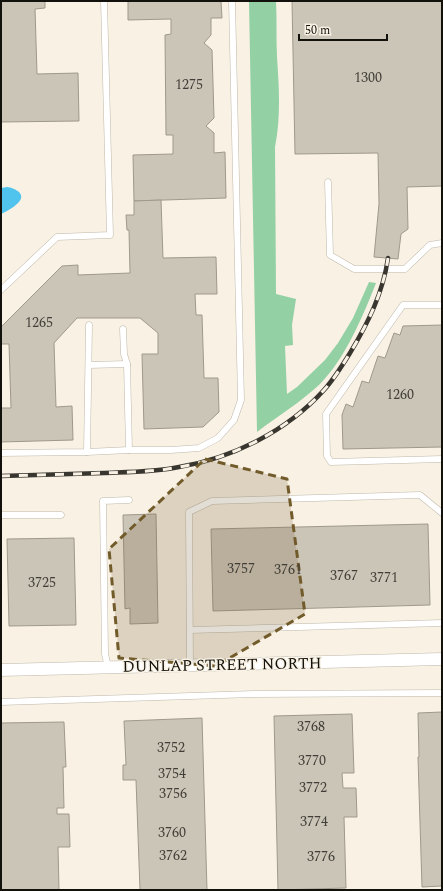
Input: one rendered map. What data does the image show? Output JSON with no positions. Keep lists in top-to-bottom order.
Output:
{
  "streets": {
    "street": ["DUNLAP STREET NORTH"]
  },
  "house_numbers": [
    "1300",
    "1275",
    "1265",
    "1260",
    "3757",
    "3761",
    "3767",
    "3771",
    "3725",
    "3768",
    "3752",
    "3770",
    "3754",
    "3772",
    "3756",
    "3774",
    "3760",
    "3762",
    "3776"
  ],
  "scale_bar": "50 m"
}
